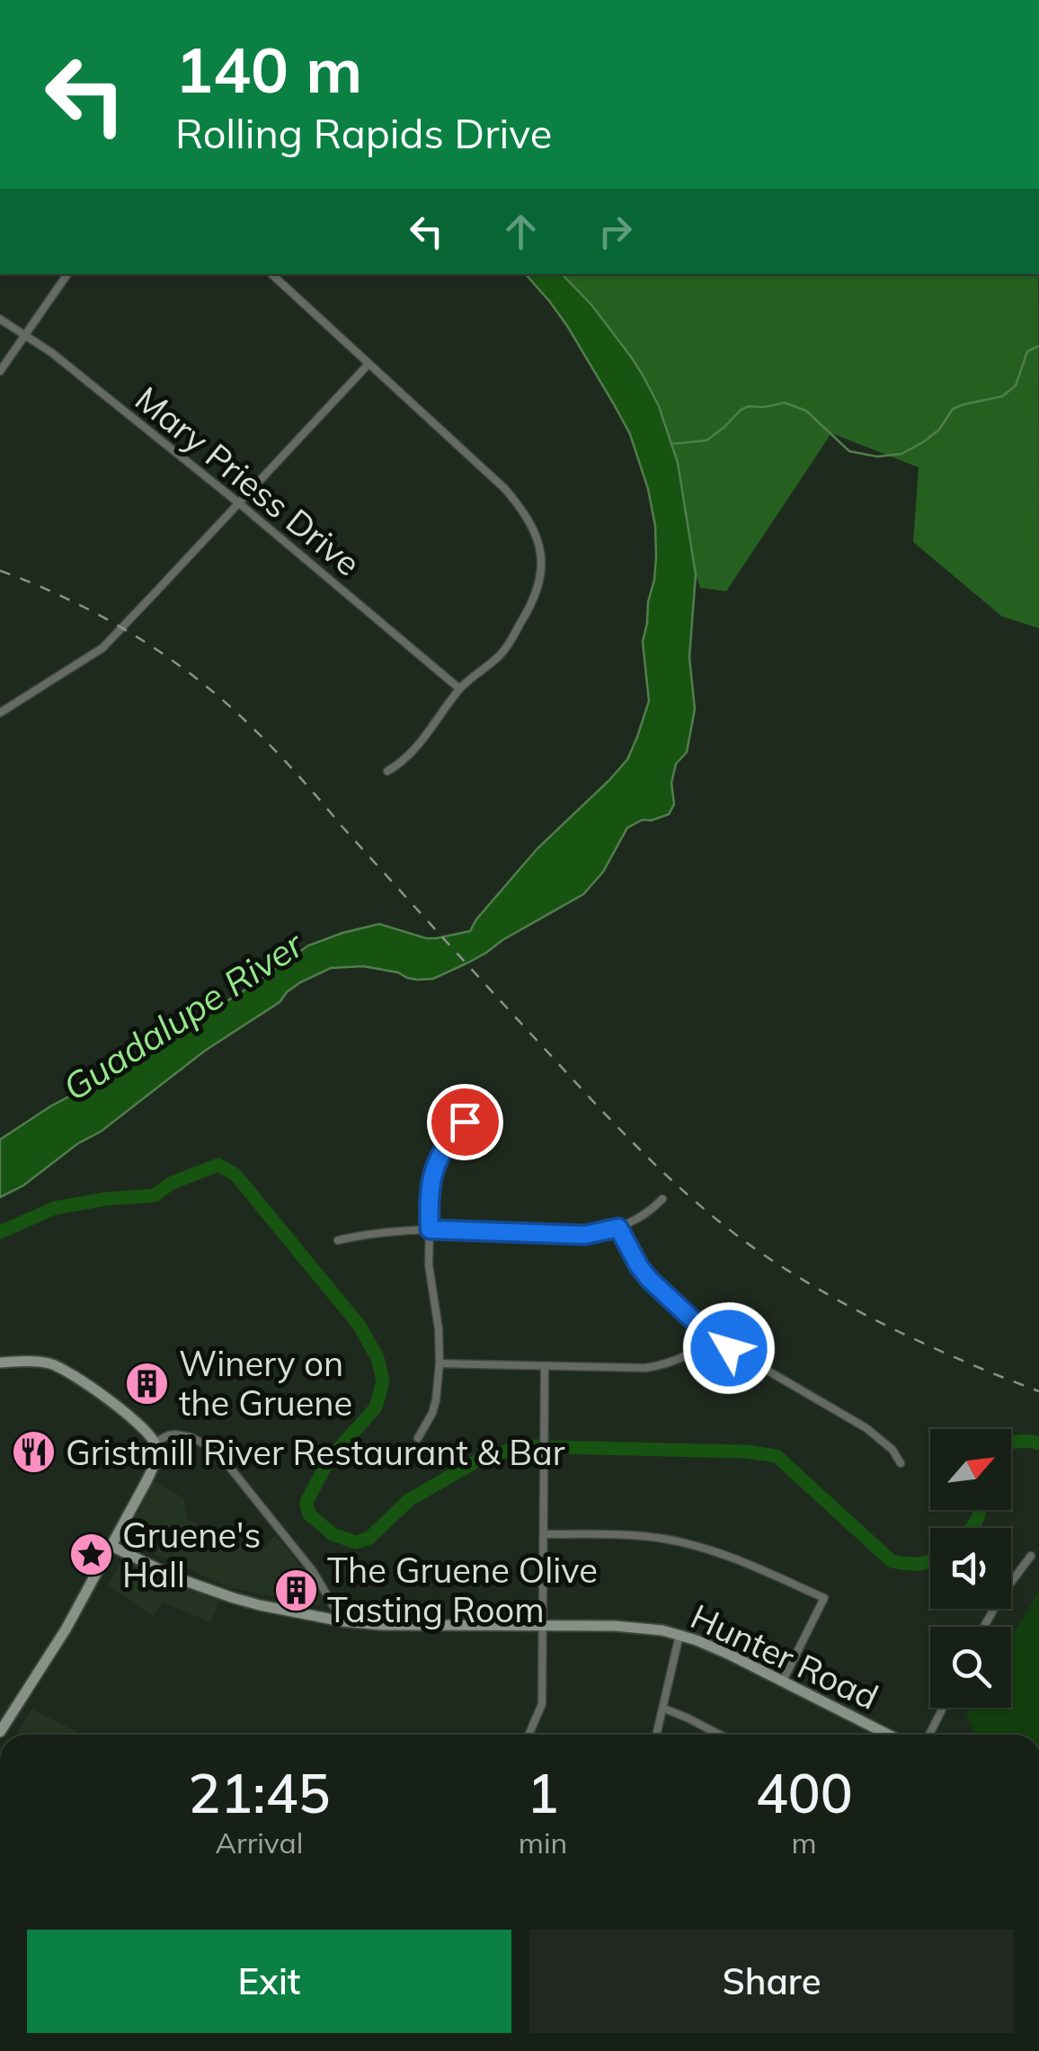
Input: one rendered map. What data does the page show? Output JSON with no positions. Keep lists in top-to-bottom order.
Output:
{
  "streets": {
    "street": ["Mary Priess Drive", "Hunter Road"]
  },
  "water": ["Guadalupe River"],
  "places": {
    "building": ["Winery on the Gruene", "The Gruene Olive Tasting Room"],
    "restaurant": ["Gristmill River Restaurant & Bar"],
    "place": ["Gruene's Hall"]
  },
  "north": "top right",
  "page": {
    "turn": ["140 m", "Rolling Rapids Drive"],
    "eta": [
      "21:45",
      "Arrival",
      "1",
      "min",
      "400",
      "m"
    ],
    "buttons": ["Exit", "Share"]
  }
}
